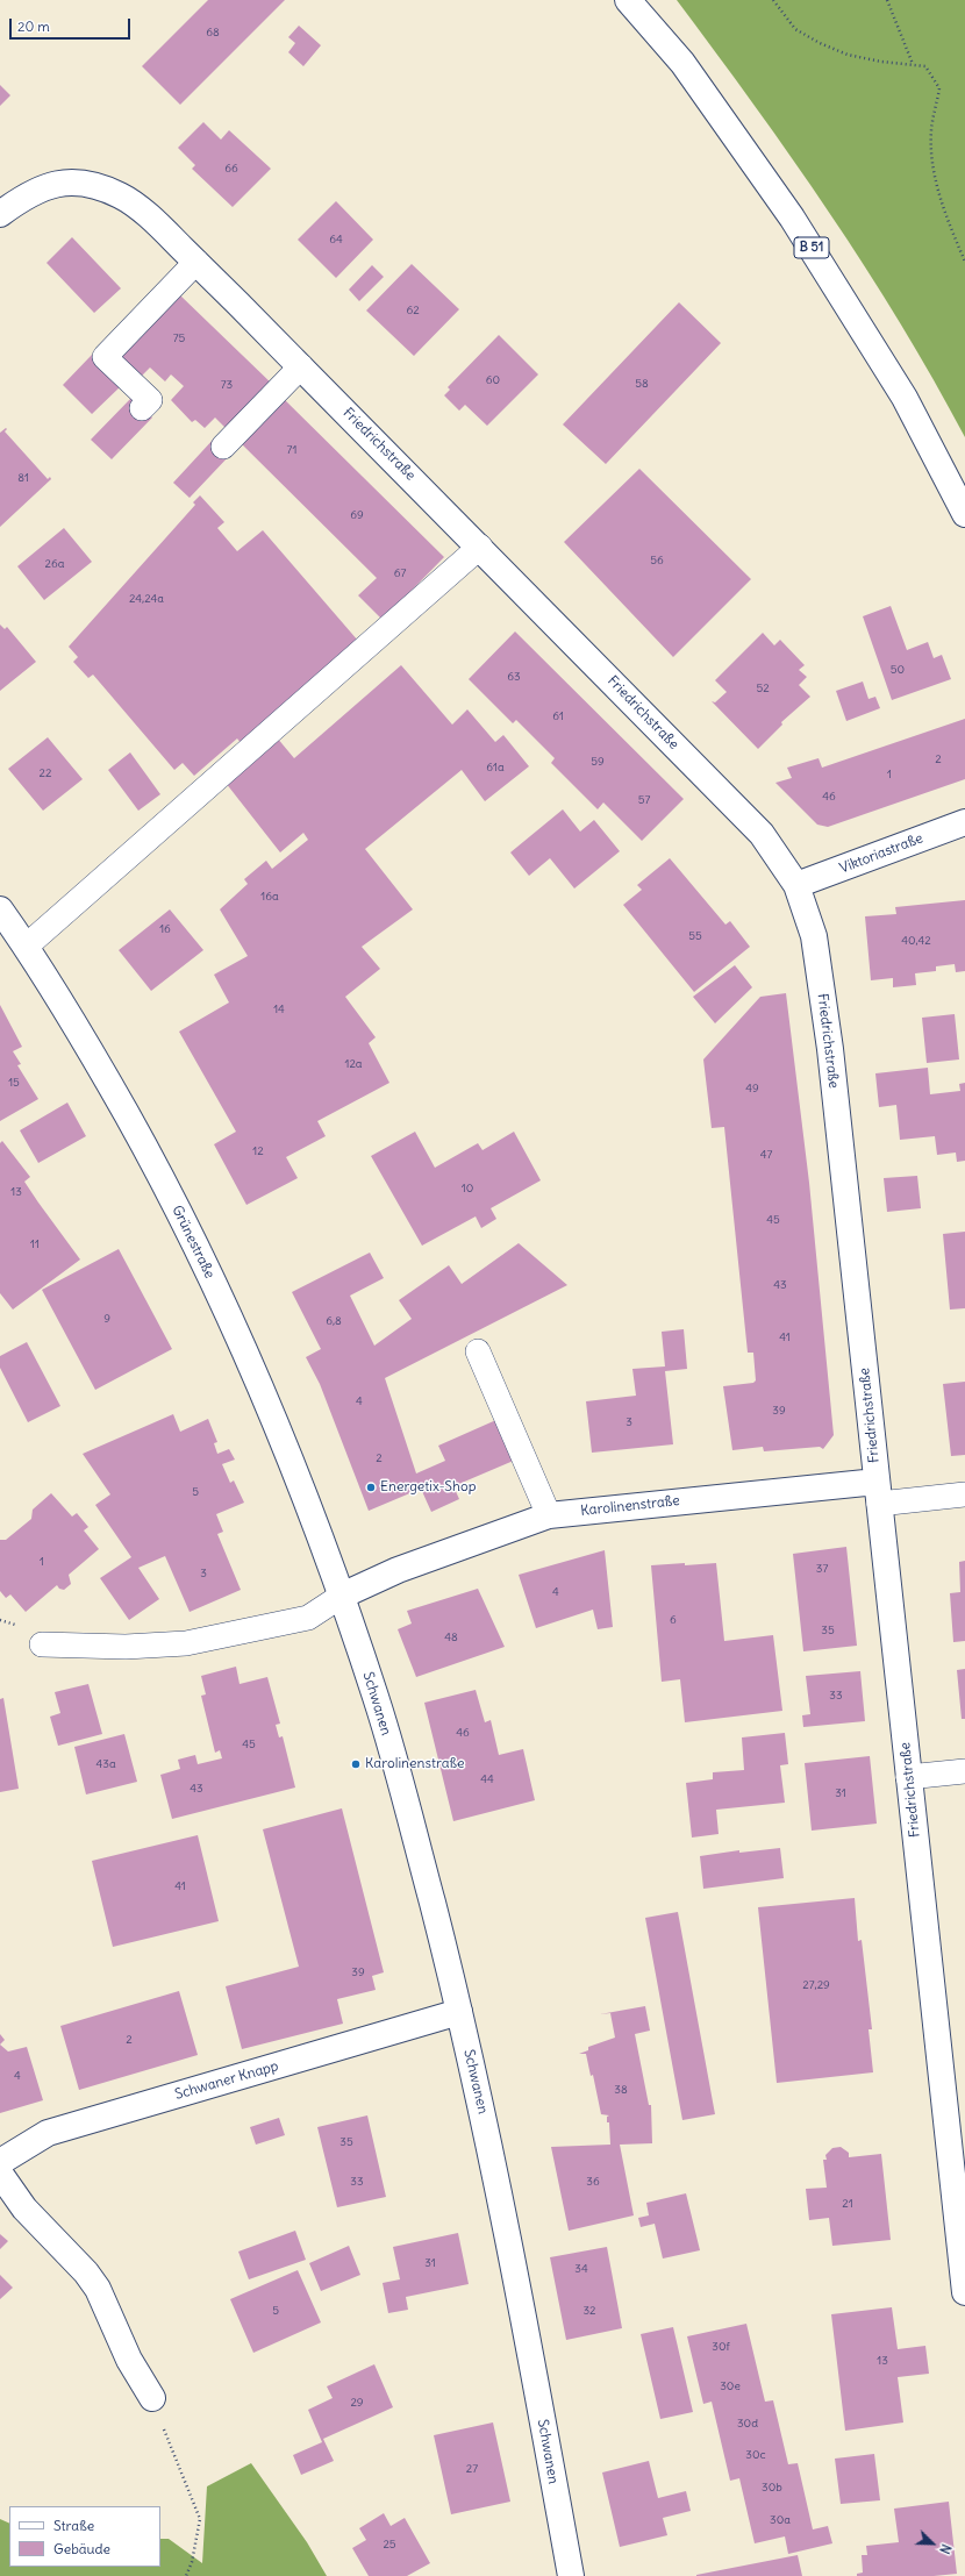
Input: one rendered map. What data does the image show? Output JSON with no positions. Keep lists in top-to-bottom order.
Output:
{
  "streets": {
    "street": [
      "B 51",
      "Friedrichstraße",
      "Viktoriastraße",
      "Grünestraße",
      "Karolinenstraße",
      "Schwanen",
      "Schwaner Knapp"
    ]
  },
  "crossings": [
    ["Friedrichstraße", "Viktoriastraße"],
    ["Friedrichstraße", "Karolinenstraße"],
    ["Grünestraße", "Karolinenstraße"],
    ["Grünestraße", "Schwanen"],
    ["Karolinenstraße", "Schwanen"],
    ["Schwanen", "Schwaner Knapp"]
  ],
  "places": ["Energetix-Shop", "Karolinenstraße"],
  "house_numbers": [
    "68",
    "66",
    "64",
    "62",
    "75",
    "60",
    "58",
    "73",
    "71",
    "81",
    "69",
    "56",
    "26a",
    "67",
    "24,24a",
    "50",
    "63",
    "52",
    "61",
    "2",
    "59",
    "61a",
    "22",
    "1",
    "46",
    "57",
    "16a",
    "16",
    "55",
    "40,42",
    "14",
    "12a",
    "15",
    "49",
    "12",
    "47",
    "10",
    "13",
    "45",
    "11",
    "43",
    "9",
    "6,8",
    "41",
    "4",
    "39",
    "3",
    "2",
    "5",
    "1",
    "37",
    "3",
    "4",
    "6",
    "35",
    "48",
    "33",
    "46",
    "45",
    "43a",
    "44",
    "43",
    "31",
    "41",
    "39",
    "27,29",
    "2",
    "4",
    "38",
    "35",
    "33",
    "36",
    "21",
    "31",
    "34",
    "5",
    "32",
    "30f",
    "13",
    "30e",
    "29",
    "30d",
    "30c",
    "27",
    "30b",
    "30a",
    "25"
  ],
  "legend": ["Straße", "Gebäude"],
  "scale_bar": "20 m",
  "north": "bottom right"
}
